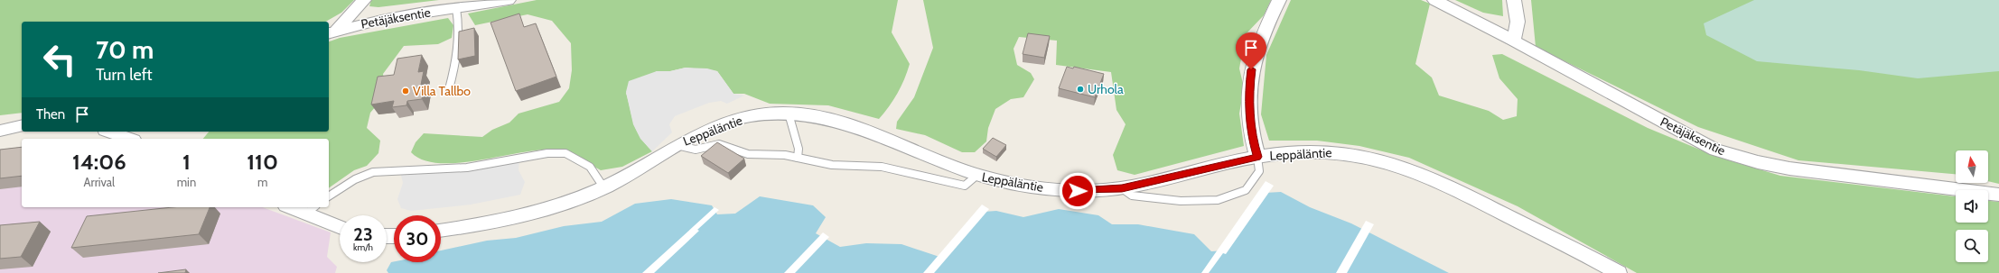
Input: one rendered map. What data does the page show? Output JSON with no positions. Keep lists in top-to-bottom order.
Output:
{
  "streets": {
    "street": ["Petäjäksentie", "Leppäläntie"]
  },
  "places": ["Urhola", "Villa Tallbo"],
  "north": "top",
  "page": {
    "turn": ["70 m", "Turn left"],
    "then": "Then",
    "eta": [
      "14:06",
      "Arrival",
      "1",
      "min",
      "110",
      "m"
    ],
    "speed": "23 km/h",
    "limit": "30"
  }
}
